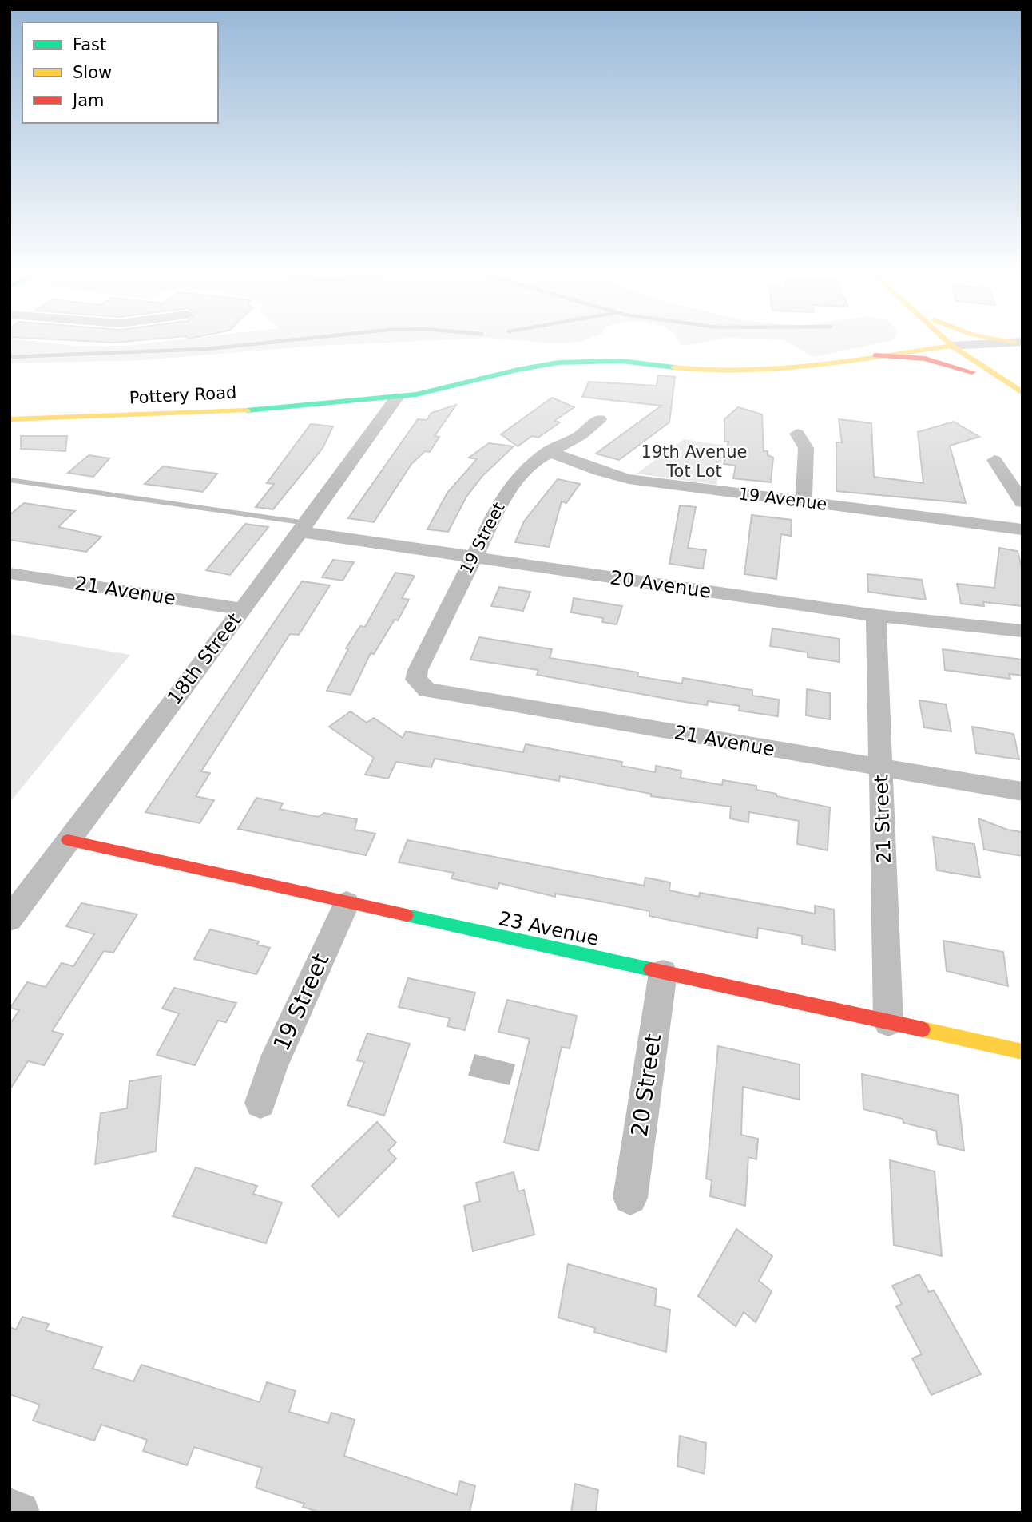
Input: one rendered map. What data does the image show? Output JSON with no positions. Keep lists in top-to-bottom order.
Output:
{
  "streets": {
    "street": [
      "Pottery Road",
      "19 Avenue",
      "19 Street",
      "20 Avenue",
      "21 Avenue",
      "18th Street",
      "21 Street",
      "23 Avenue",
      "20 Street"
    ]
  },
  "crossings": [
    ["Pottery Road", "18th Street"],
    ["19 Avenue", "19 Street"],
    ["19 Street", "20 Avenue"],
    ["19 Street", "21 Avenue"],
    ["19 Street", "23 Avenue"],
    ["20 Avenue", "18th Street"],
    ["20 Avenue", "21 Street"],
    ["21 Avenue", "18th Street"],
    ["21 Avenue", "21 Street"],
    ["18th Street", "23 Avenue"],
    ["21 Street", "23 Avenue"],
    ["23 Avenue", "20 Street"]
  ],
  "parks": ["19th Avenue Tot Lot"],
  "legend": ["Fast", "Slow", "Jam"]
}
